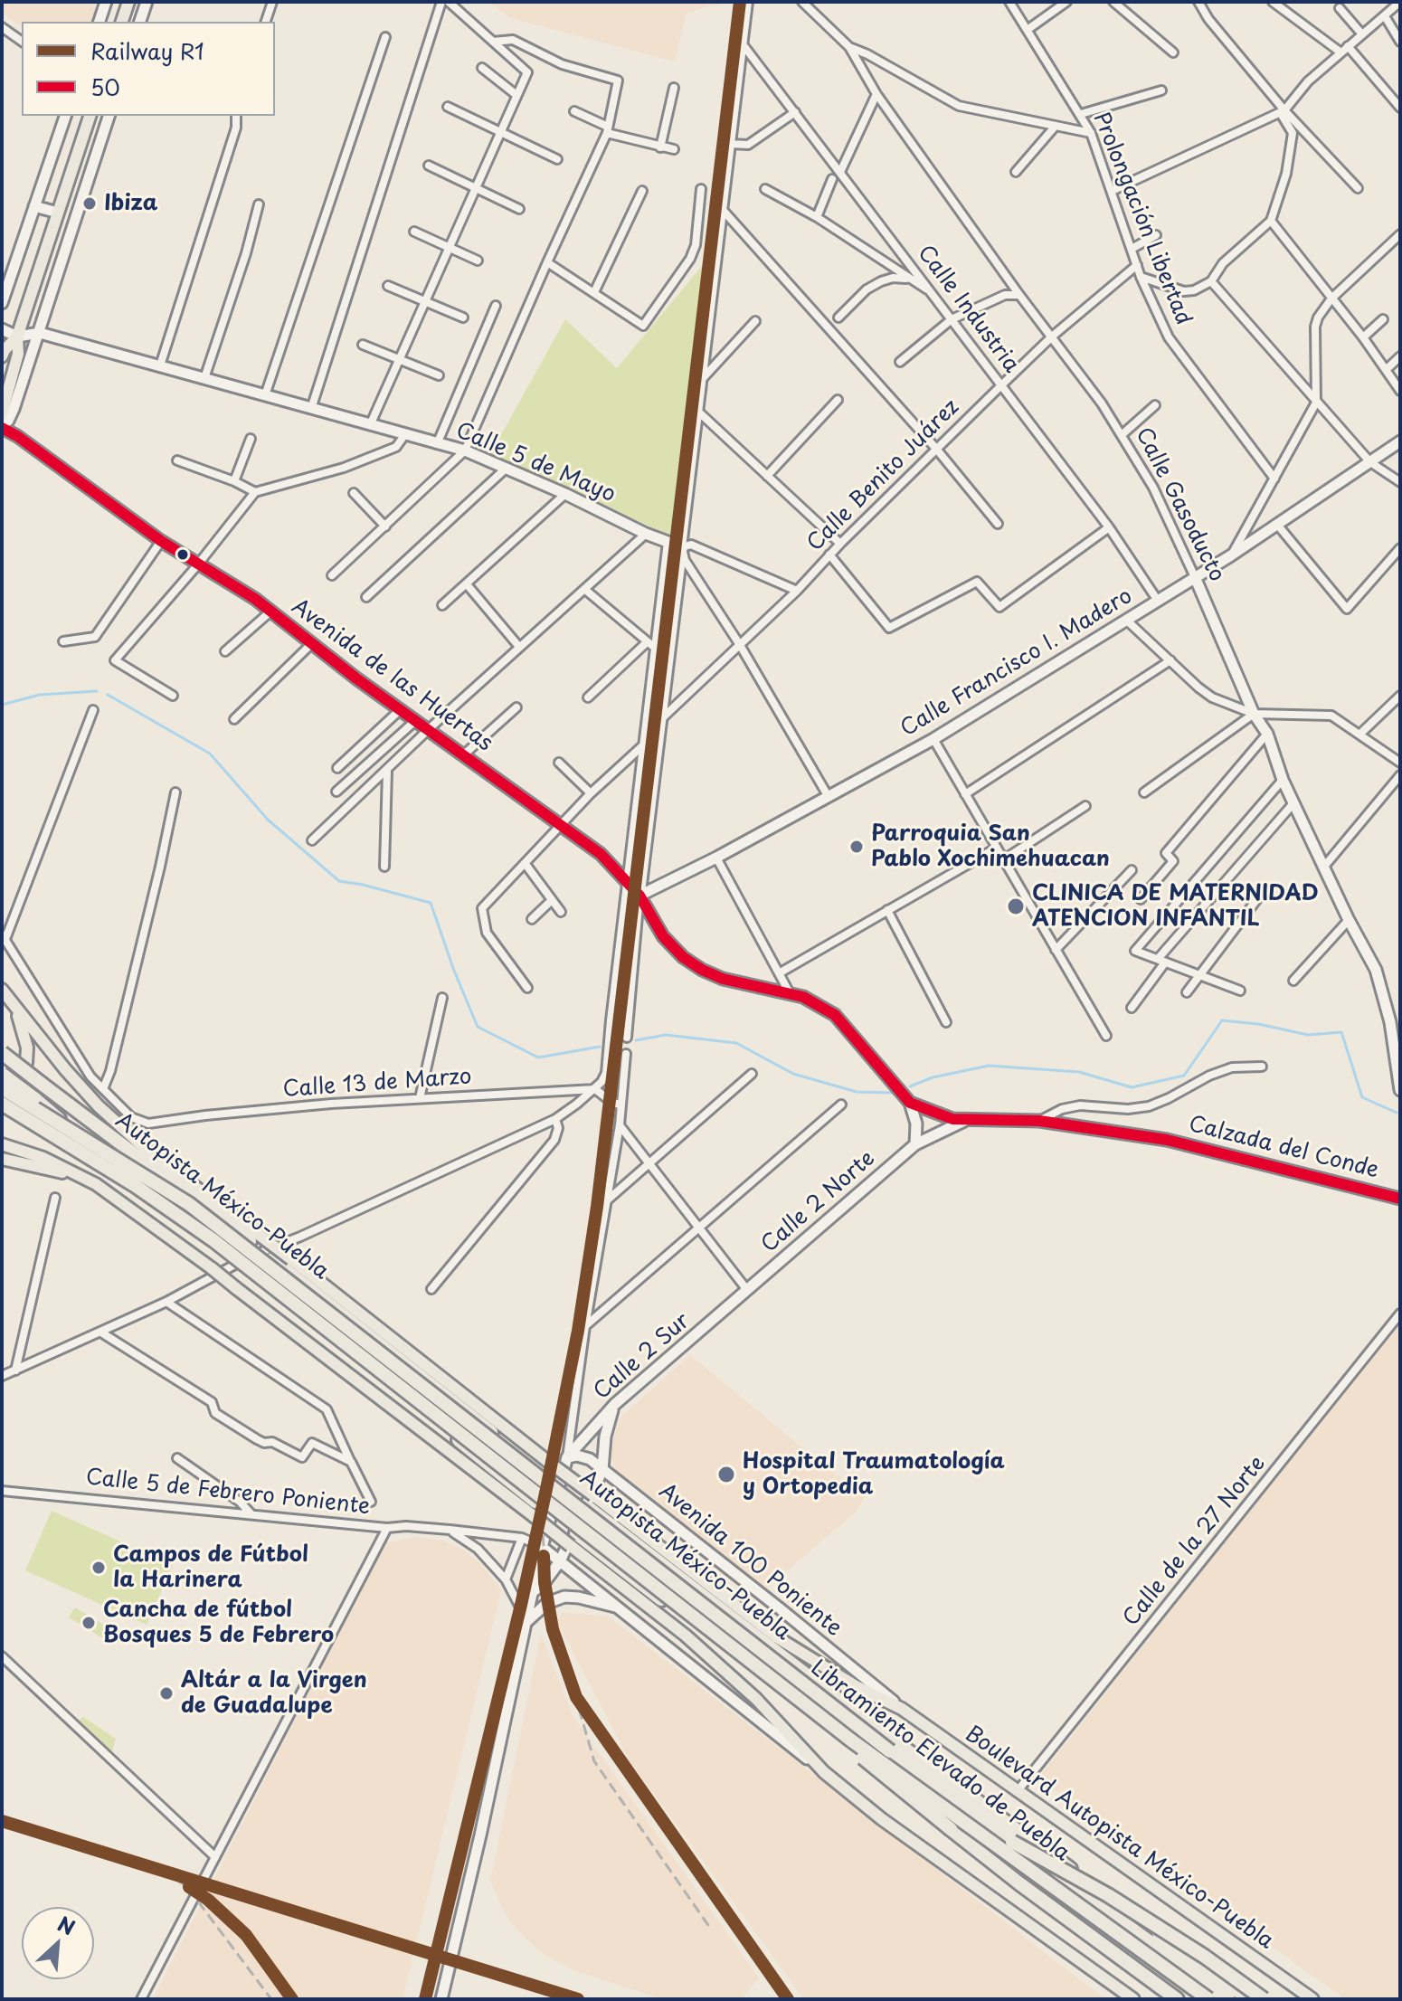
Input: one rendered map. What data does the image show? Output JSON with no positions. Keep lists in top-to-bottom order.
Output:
{
  "streets": {
    "highway": ["Autopista México-Puebla", "Libramiento Elevado de Puebla"],
    "main road": ["Boulevard Autopista México-Puebla"],
    "street": [
      "Prolongación Libertad",
      "Calle Industria",
      "Calle 5 de Mayo",
      "Calle Benito Juárez",
      "Calle Gasoducto",
      "Calle Francisco I. Madero",
      "Avenida de las Huertas",
      "Calle 13 de Marzo",
      "Calzada del Conde",
      "Calle 2 Norte",
      "Calle 2 Sur",
      "Calle 5 de Febrero Poniente",
      "Calle de la 27 Norte",
      "Avenida 100 Poniente"
    ]
  },
  "crossings": [
    ["Prolongación Libertad", "Calle Benito Juárez"],
    ["Calle Industria", "Calle Benito Juárez"],
    ["Calle Industria", "Calle Francisco I. Madero"],
    ["Calle Benito Juárez", "Calle Gasoducto"],
    ["Calle Gasoducto", "Calle Francisco I. Madero"],
    ["Calle Francisco I. Madero", "Avenida de las Huertas"],
    ["Calle Francisco I. Madero", "Calzada del Conde"],
    ["Avenida de las Huertas", "Calzada del Conde"],
    ["Calzada del Conde", "Calle 2 Norte"],
    ["Autopista México-Puebla", "Boulevard Autopista México-Puebla"],
    ["Calle 2 Norte", "Calle 2 Sur"],
    ["Calle 2 Sur", "Avenida 100 Poniente"],
    ["Calle de la 27 Norte", "Boulevard Autopista México-Puebla"],
    ["Avenida 100 Poniente", "Boulevard Autopista México-Puebla"]
  ],
  "places": [
    "Ibiza",
    "Parroquia San Pablo Xochimehuacan",
    "CLINICA DE MATERNIDAD ATENCION INFANTIL",
    "Hospital Traumatología y Ortopedia",
    "Campos de Fútbol la Harinera",
    "Cancha de fútbol Bosques 5 de Febrero",
    "Altár a la Virgen de Guadalupe"
  ],
  "lines": ["rail line R1", "transit line 50"],
  "legend": ["Railway R1", "50"],
  "north": "top right"
}
